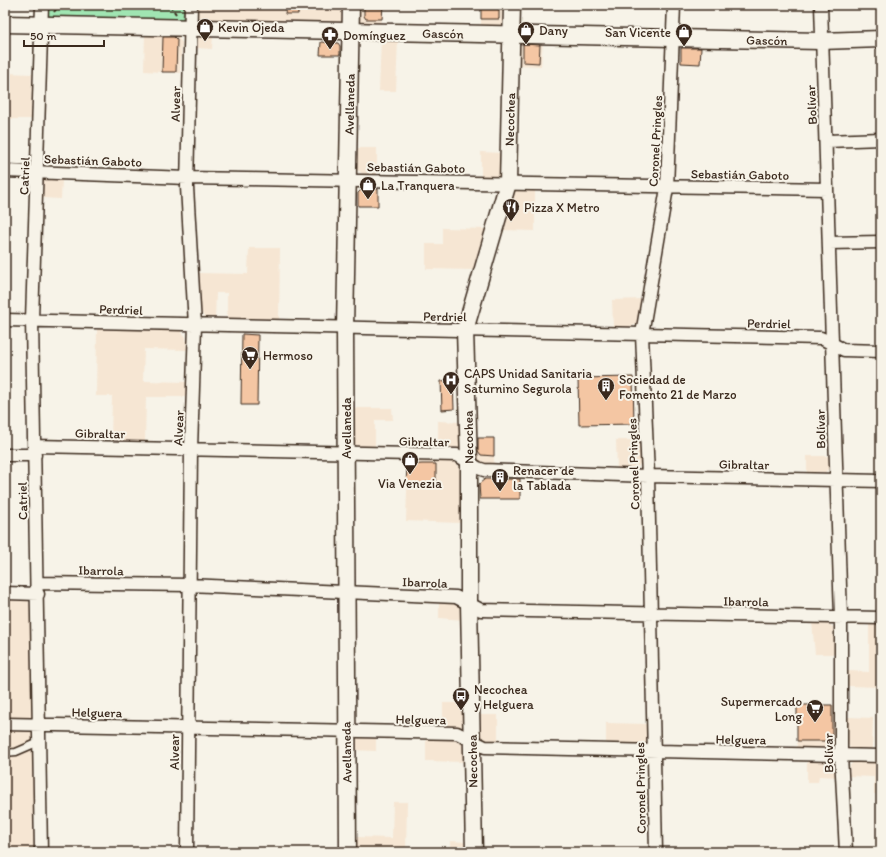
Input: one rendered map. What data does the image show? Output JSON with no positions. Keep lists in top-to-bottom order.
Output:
{
  "streets": {
    "street": [
      "Gascón",
      "Alvear",
      "Avellaneda",
      "Bolívar",
      "Necochea",
      "Coronel Pringles",
      "Sebastián Gaboto",
      "Catriel",
      "Perdriel",
      "Gibraltar",
      "Ibarrola",
      "Helguera"
    ]
  },
  "crossings": [
    ["Gascón", "Alvear"],
    ["Gascón", "Avellaneda"],
    ["Gascón", "Bolívar"],
    ["Gascón", "Necochea"],
    ["Gascón", "Coronel Pringles"],
    ["Gascón", "Catriel"],
    ["Alvear", "Sebastián Gaboto"],
    ["Alvear", "Perdriel"],
    ["Alvear", "Gibraltar"],
    ["Alvear", "Ibarrola"],
    ["Alvear", "Helguera"],
    ["Avellaneda", "Sebastián Gaboto"],
    ["Avellaneda", "Perdriel"],
    ["Avellaneda", "Gibraltar"],
    ["Avellaneda", "Ibarrola"],
    ["Avellaneda", "Helguera"],
    ["Bolívar", "Sebastián Gaboto"],
    ["Bolívar", "Perdriel"],
    ["Bolívar", "Gibraltar"],
    ["Bolívar", "Ibarrola"],
    ["Bolívar", "Helguera"],
    ["Necochea", "Sebastián Gaboto"],
    ["Necochea", "Perdriel"],
    ["Necochea", "Gibraltar"],
    ["Necochea", "Ibarrola"],
    ["Necochea", "Helguera"],
    ["Coronel Pringles", "Sebastián Gaboto"],
    ["Coronel Pringles", "Perdriel"],
    ["Coronel Pringles", "Gibraltar"],
    ["Coronel Pringles", "Ibarrola"],
    ["Coronel Pringles", "Helguera"],
    ["Sebastián Gaboto", "Catriel"],
    ["Catriel", "Perdriel"],
    ["Catriel", "Gibraltar"],
    ["Catriel", "Ibarrola"],
    ["Catriel", "Helguera"]
  ],
  "places": {
    "shop": [
      "Kevin Ojeda",
      "Dany",
      "San Vicente",
      "La Tranquera",
      "Via Venezia"
    ],
    "pharmacy": ["Domínguez"],
    "restaurant": ["Pizza X Metro"],
    "supermarket": ["Hermoso", "Supermercado Long"],
    "hospital": ["CAPS Unidad Sanitaria Saturnino Segurola"],
    "building": ["Sociedad de Fomento 21 de Marzo", "Renacer de la Tablada"],
    "bus stop": ["Necochea y Helguera"]
  },
  "scale_bar": "50 m"
}
